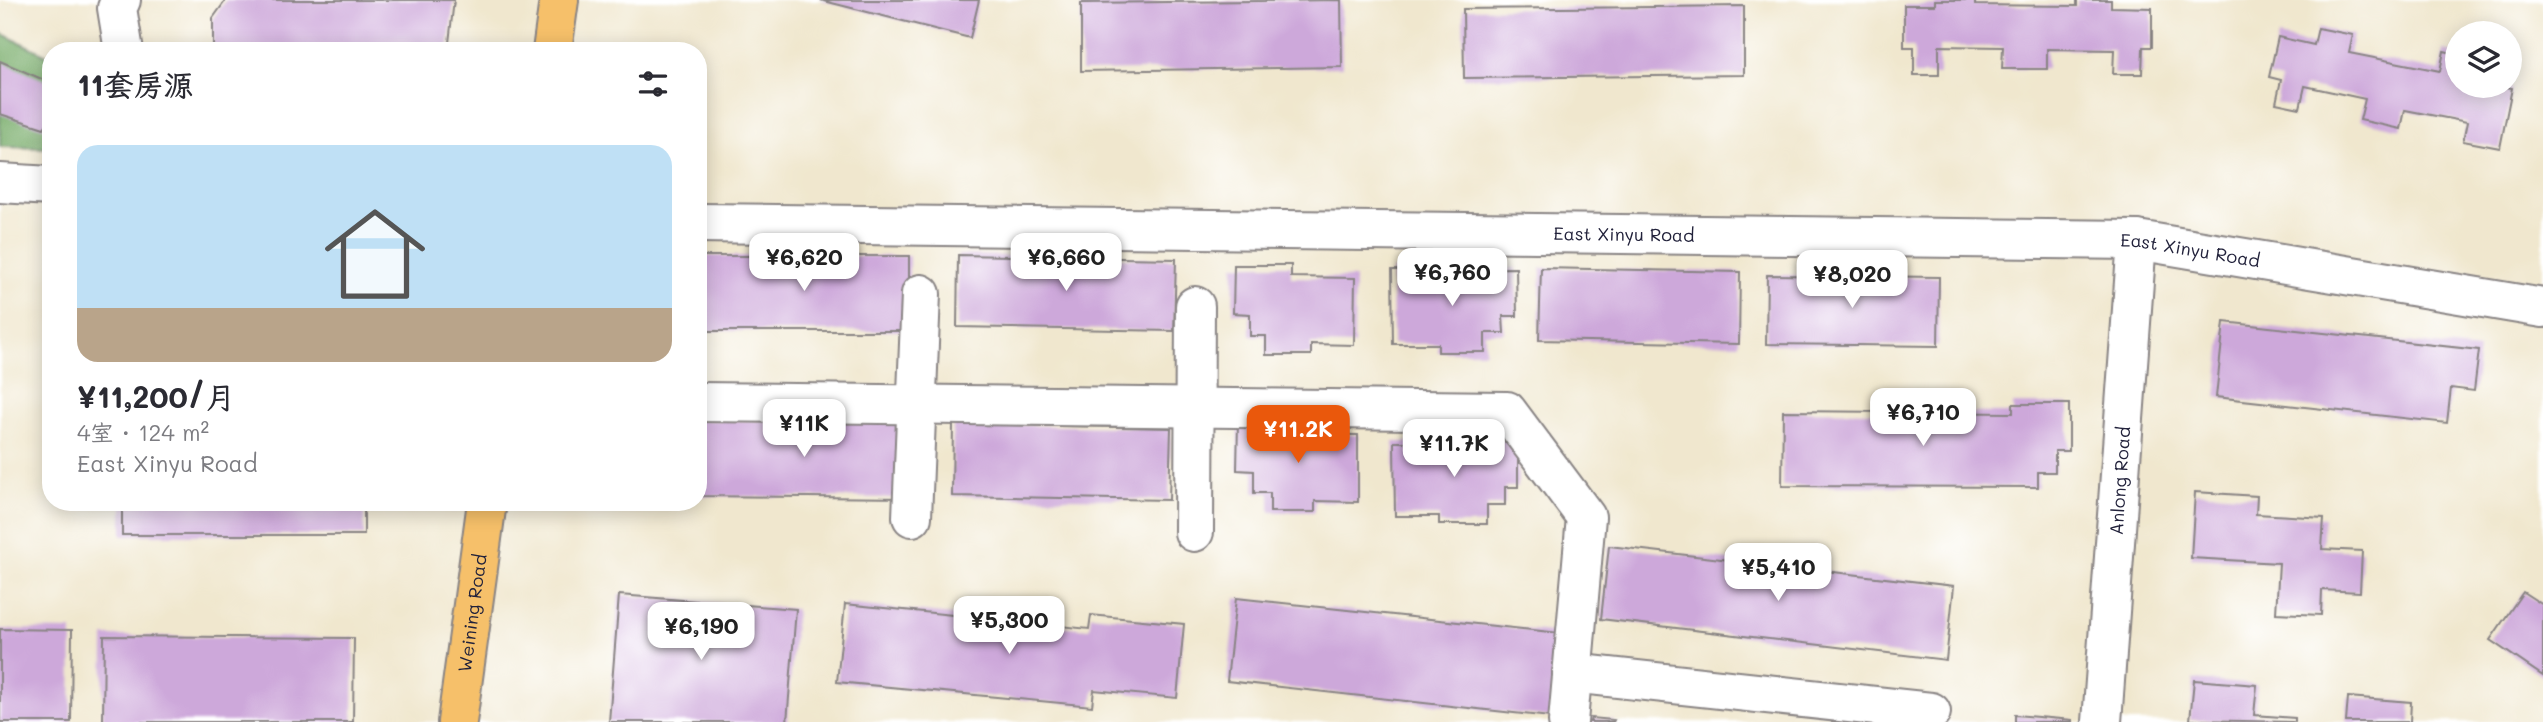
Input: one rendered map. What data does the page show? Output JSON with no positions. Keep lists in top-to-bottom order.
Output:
{
  "streets": {
    "main road": ["Weining Road"],
    "street": ["East Xinyu Road", "Anlong Road"]
  },
  "crossings": [
    ["East Xinyu Road", "Anlong Road"]
  ],
  "page": {
    "heading": "11套房源",
    "list": [
      {
        "name": "¥11,200/月",
        "note": "4室 · 124 m² · East Xinyu Road"
      }
    ],
    "price": [
      "¥6,620",
      "¥6,660",
      "¥6,760",
      "¥8,020",
      "¥6,710",
      "¥11K",
      "¥11.2K",
      "¥11.7K",
      "¥5,410",
      "¥5,300",
      "¥6,190"
    ]
  }
}
